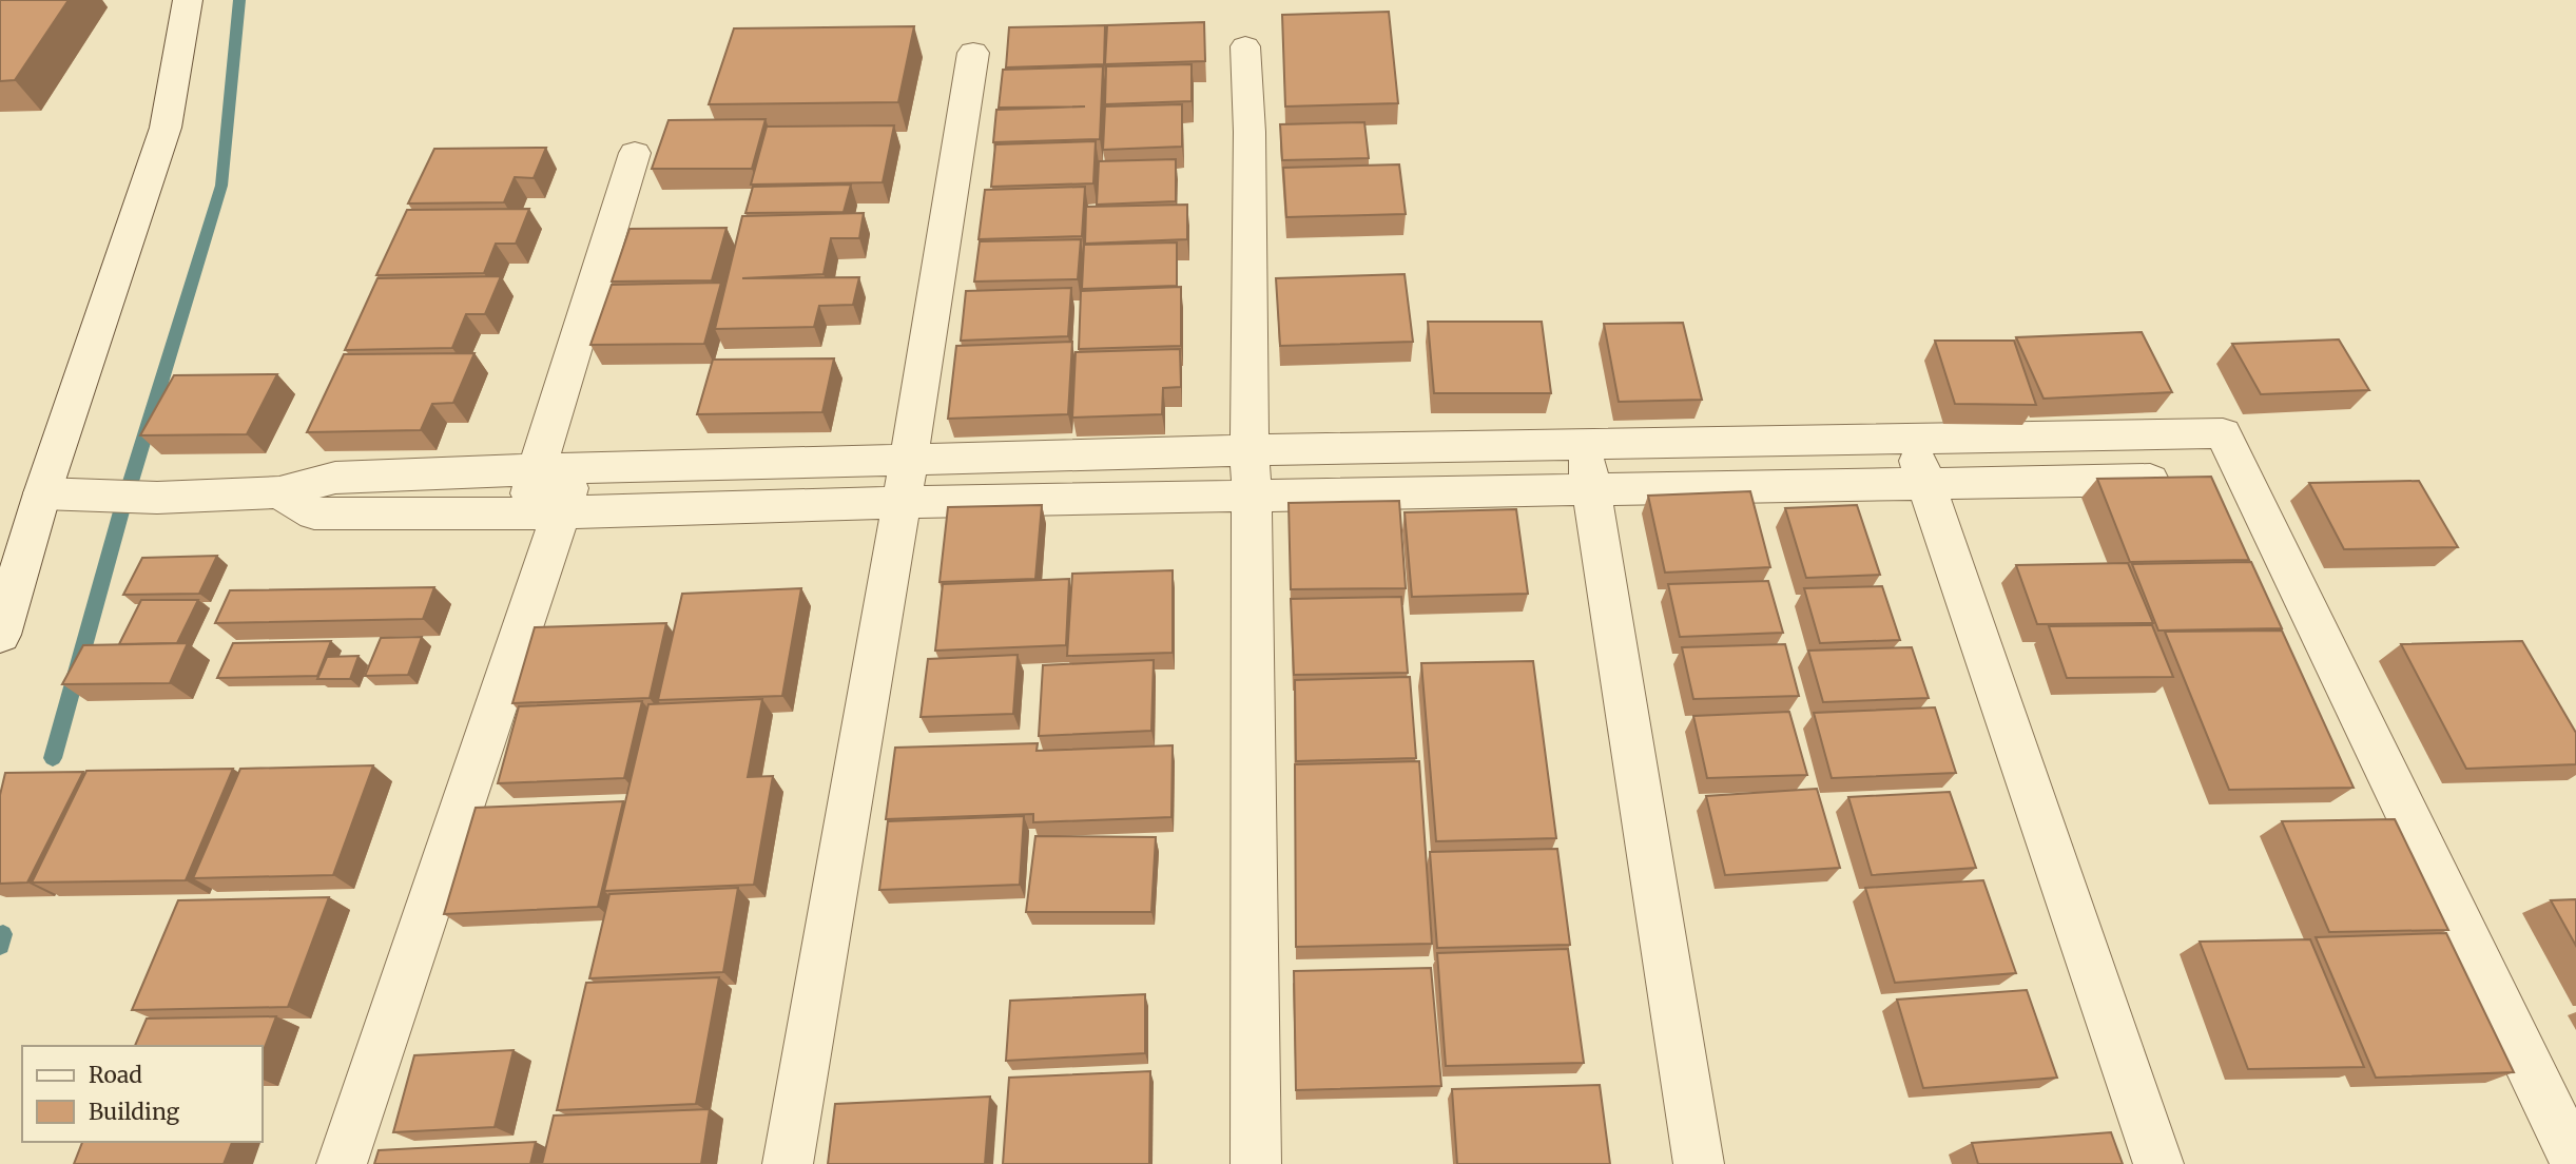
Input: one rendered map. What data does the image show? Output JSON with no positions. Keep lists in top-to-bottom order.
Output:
{
  "legend": ["Road", "Building"]
}
